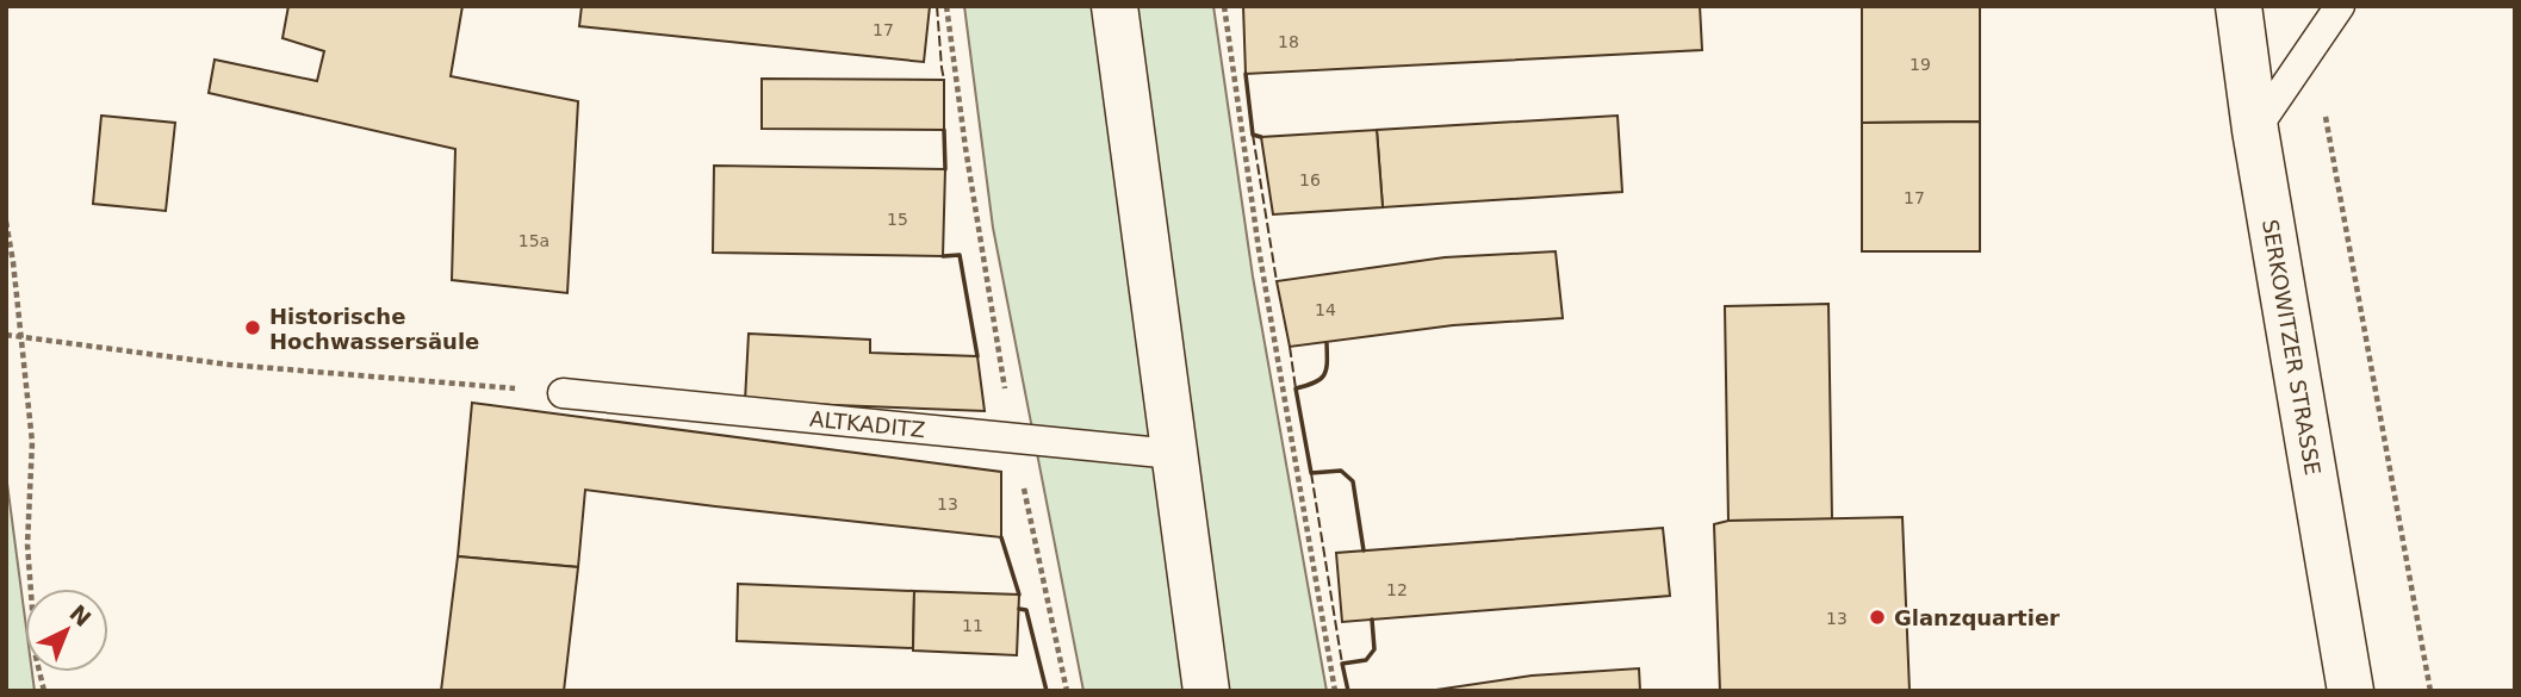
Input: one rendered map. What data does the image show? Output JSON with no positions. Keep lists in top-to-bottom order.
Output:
{
  "streets": {
    "street": ["SERKOWITZER STRASSE"],
    "lane": ["ALTKADITZ"]
  },
  "places": ["Historische Hochwassersäule", "Glanzquartier"],
  "house_numbers": [
    "17",
    "18",
    "19",
    "16",
    "17",
    "15",
    "15a",
    "14",
    "13",
    "12",
    "13",
    "11"
  ],
  "north": "top right"
}
